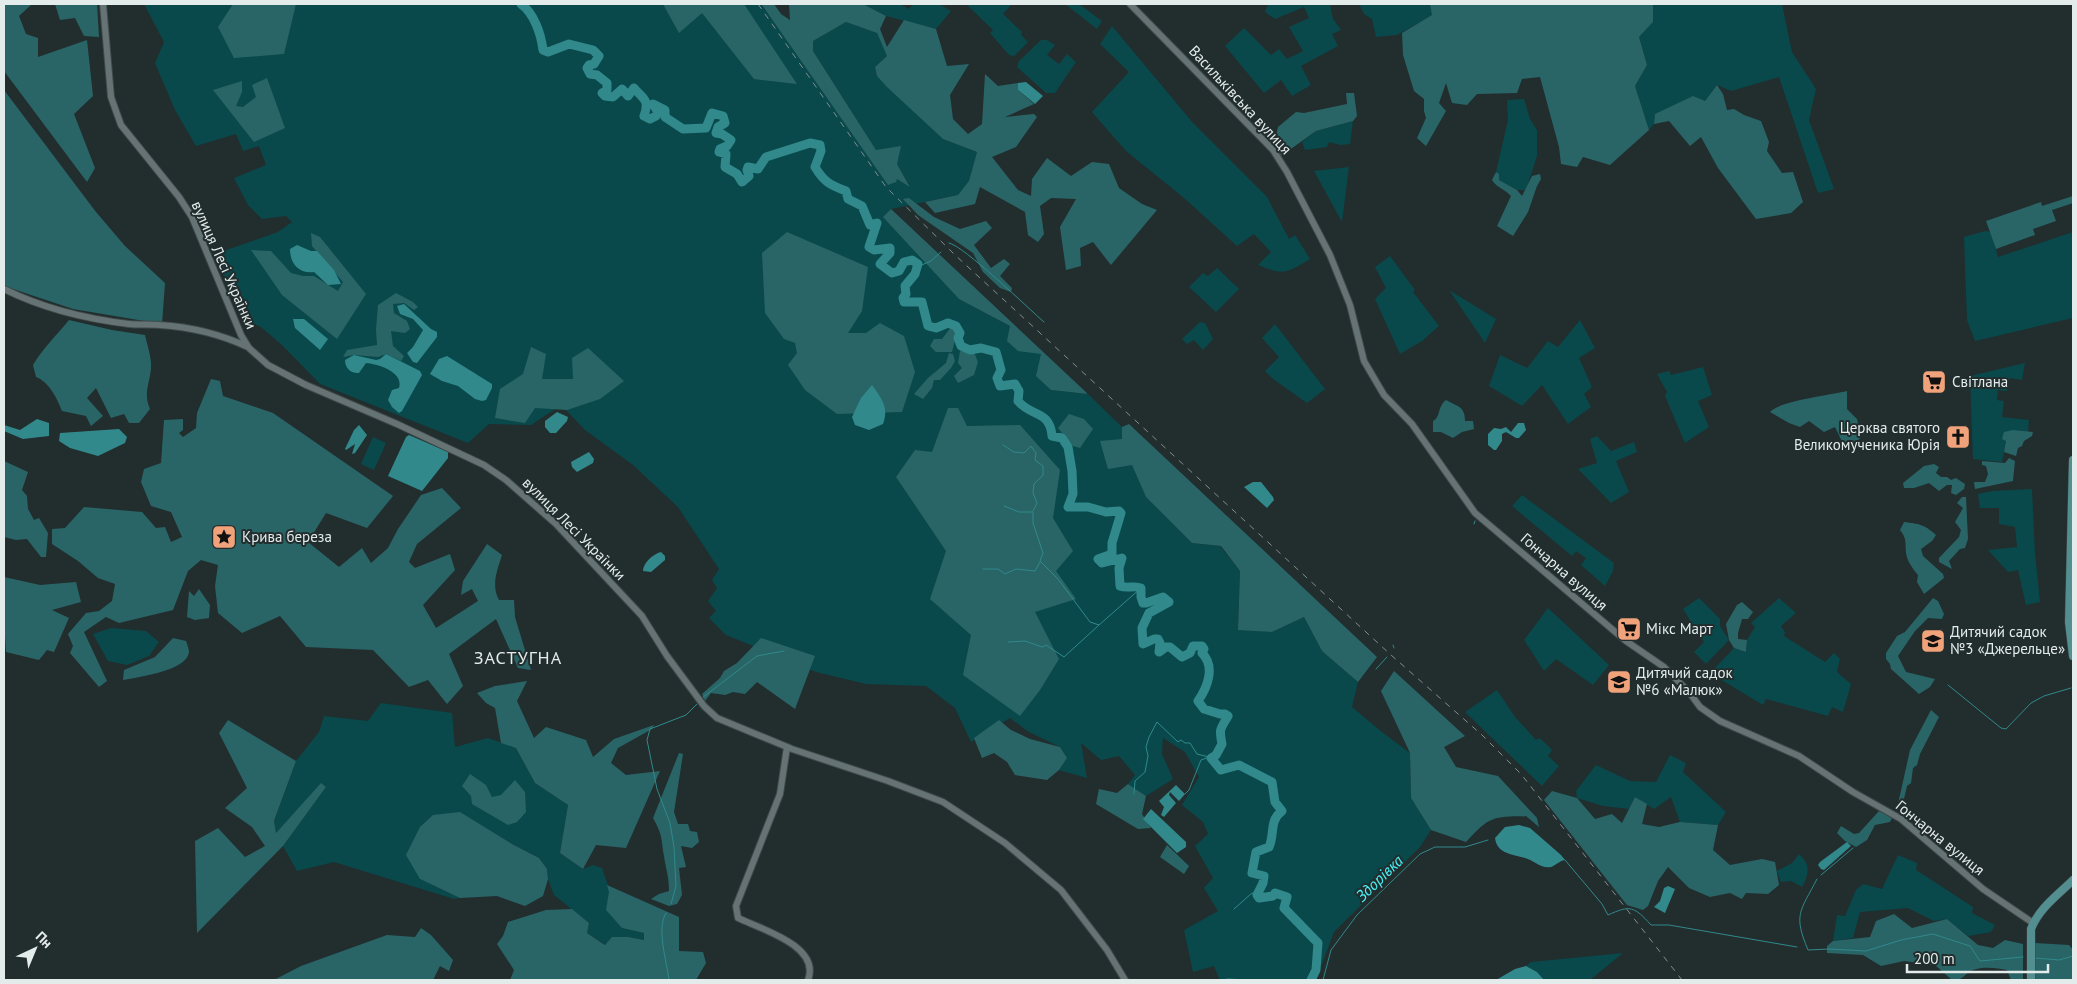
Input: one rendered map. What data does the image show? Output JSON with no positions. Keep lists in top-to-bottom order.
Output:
{
  "streets": {
    "street": ["Васильківська вулиця", "вулиця Лесі Українки", "Гончарна вулиця"]
  },
  "crossings": [
    ["Васильківська вулиця", "Гончарна вулиця"]
  ],
  "districts": ["ЗАСТУГНА"],
  "water": ["Здорівка"],
  "places": {
    "supermarket": ["Світлана", "Мікс Март"],
    "church": ["Церква святого Великомученика Юрія"],
    "place": ["Крива береза"],
    "school or university": ["Дитячий садок №3 «Джерельце»", "Дитячий садок №6 «Малюк»"]
  },
  "scale_bar": "200 m",
  "north": "top right"
}
